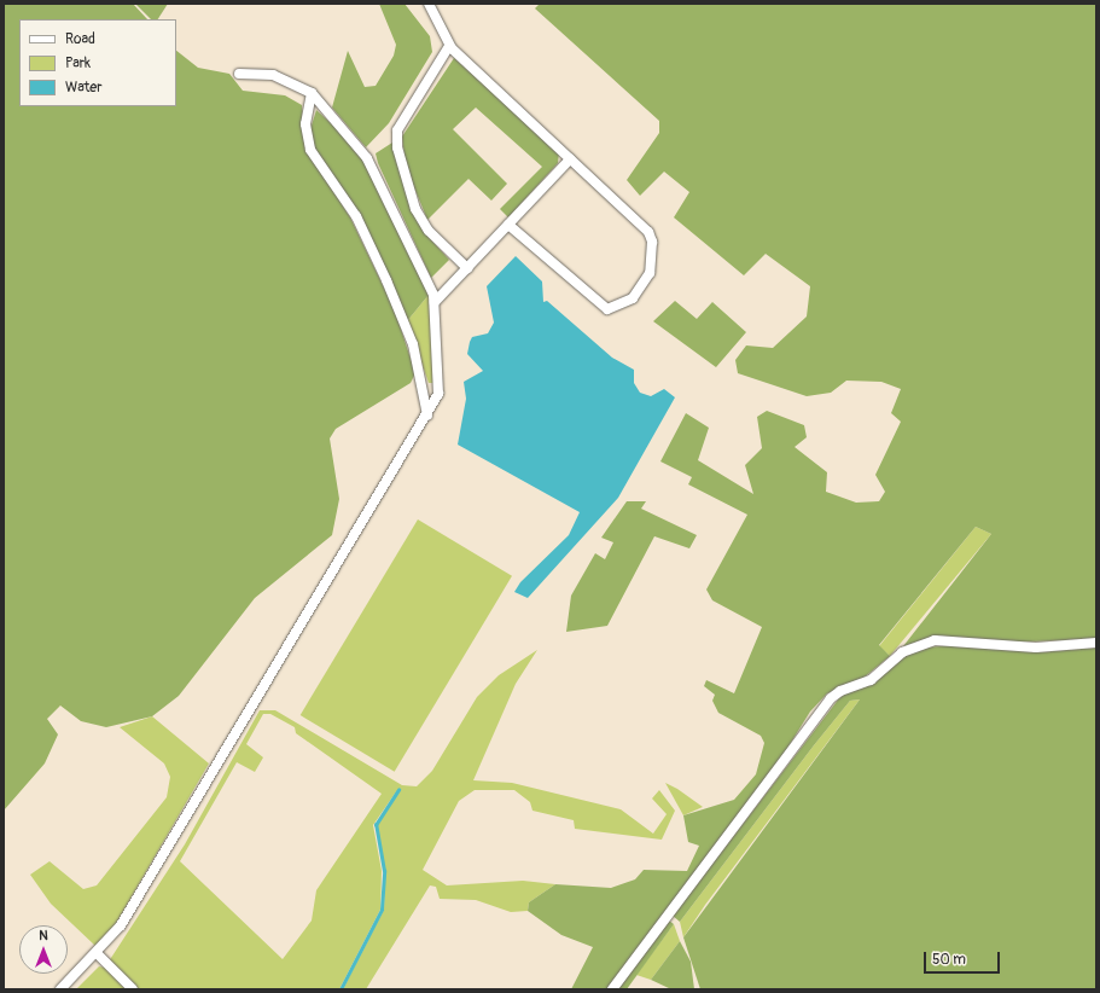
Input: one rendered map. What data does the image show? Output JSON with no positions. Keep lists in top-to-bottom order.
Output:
{
  "legend": ["Road", "Park", "Water"],
  "scale_bar": "50 m",
  "north": "top"
}
